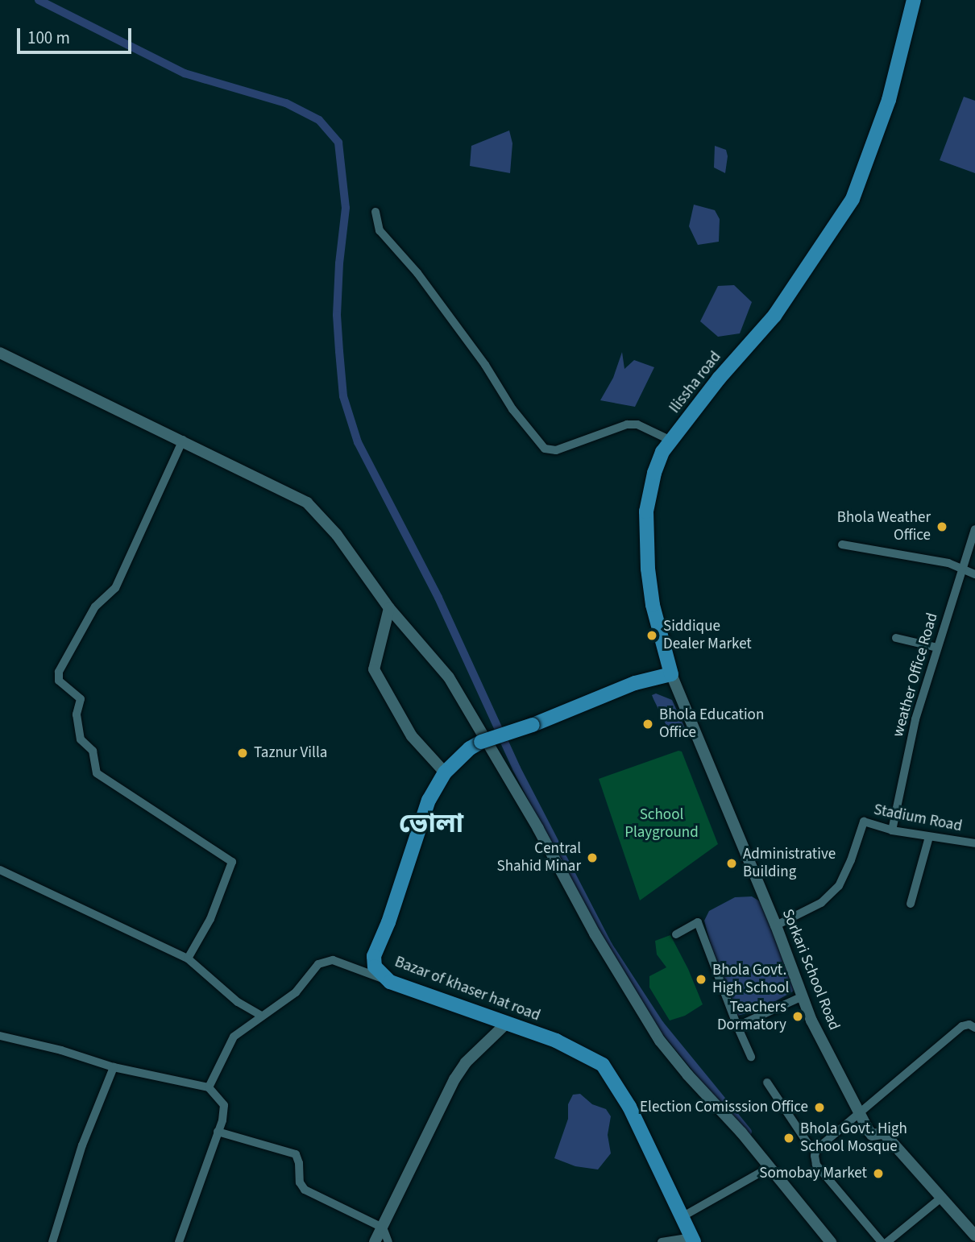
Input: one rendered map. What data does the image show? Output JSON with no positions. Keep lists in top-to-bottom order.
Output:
{
  "streets": {
    "main road": ["Ilissha road", "Bazar of khaser hat road"],
    "street": ["weather Office Road", "Stadium Road", "Sorkari School Road"]
  },
  "crossings": [
    ["Ilissha road", "Sorkari School Road"],
    ["Ilissha road", "Bazar of khaser hat road"],
    ["weather Office Road", "Stadium Road"],
    ["Stadium Road", "Sorkari School Road"],
    ["Sorkari School Road", "Bazar of khaser hat road"]
  ],
  "districts": ["ভোলা"],
  "parks": ["School Playground"],
  "places": [
    "Bhola Weather Office",
    "Siddique Dealer Market",
    "Bhola Education Office",
    "Taznur Villa",
    "Central Shahid Minar",
    "Administrative Building",
    "Bhola Govt. High School",
    "Teachers Dormatory",
    "Election Comisssion Office",
    "Bhola Govt. High School Mosque",
    "Somobay Market"
  ],
  "scale_bar": "100 m"
}
